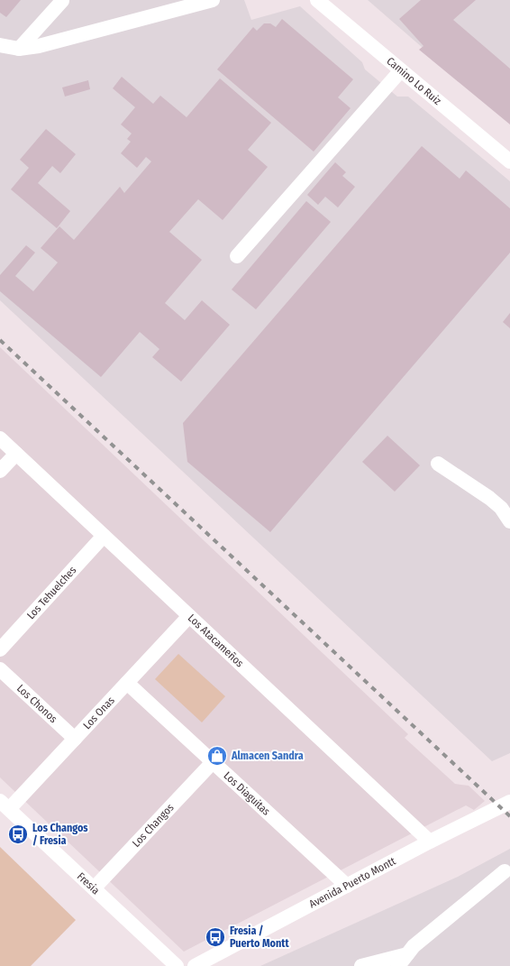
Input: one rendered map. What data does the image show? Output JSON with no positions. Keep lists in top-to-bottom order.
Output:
{
  "streets": {
    "street": [
      "Camino Lo Ruiz",
      "Los Tehuelches",
      "Los Atacameños",
      "Los Chonos",
      "Los Onas",
      "Los Diaguitas",
      "Los Changos",
      "Fresia",
      "Avenida Puerto Montt"
    ]
  },
  "crossings": [
    ["Los Tehuelches", "Los Atacameños"],
    ["Los Atacameños", "Los Onas"],
    ["Los Atacameños", "Avenida Puerto Montt"],
    ["Los Chonos", "Los Onas"],
    ["Los Onas", "Los Diaguitas"],
    ["Los Onas", "Fresia"],
    ["Los Diaguitas", "Los Changos"],
    ["Los Diaguitas", "Avenida Puerto Montt"],
    ["Los Changos", "Fresia"]
  ],
  "places": {
    "shop": ["Almacen Sandra"],
    "bus stop": ["Los Changos / Fresia", "Fresia / Puerto Montt"]
  }
}
